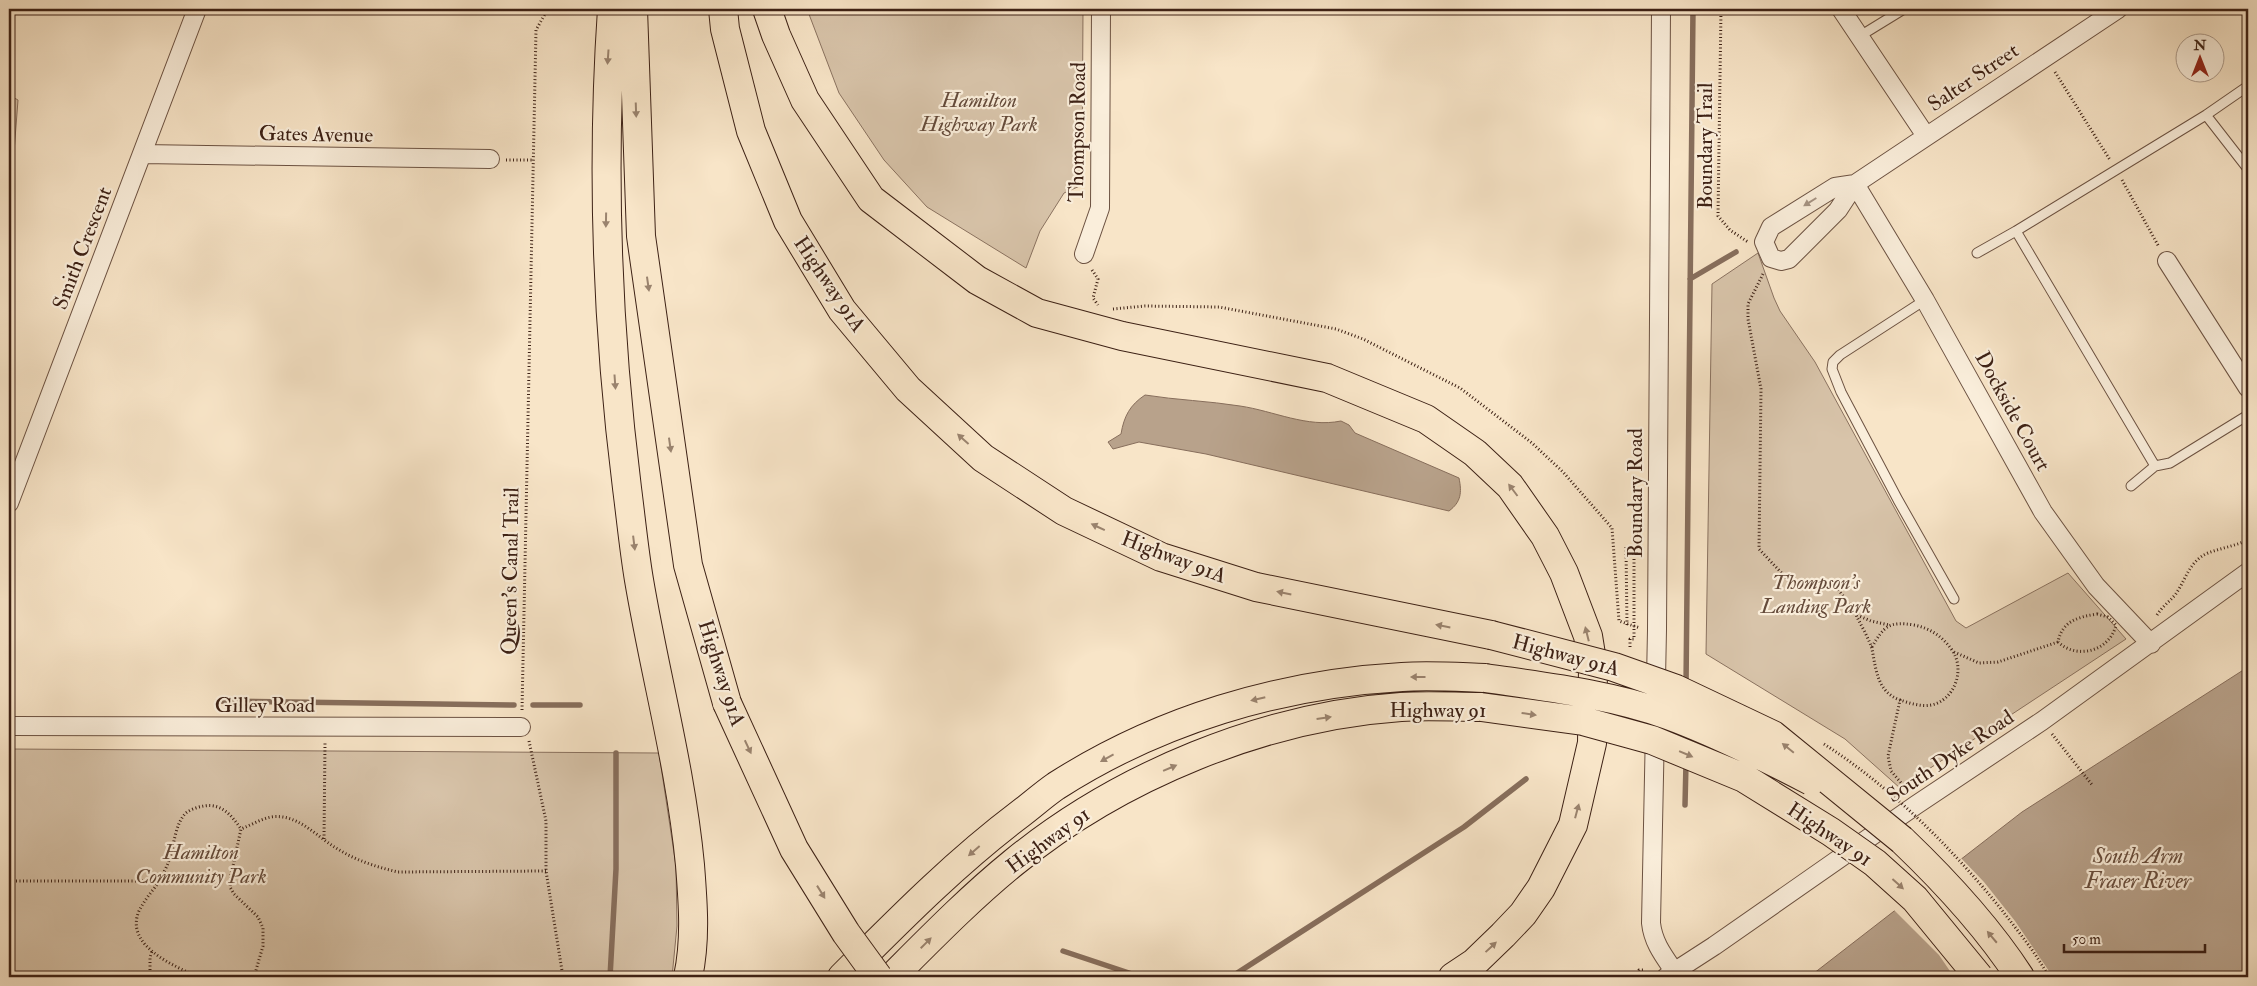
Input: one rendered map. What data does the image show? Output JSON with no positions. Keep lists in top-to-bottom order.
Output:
{
  "streets": {
    "highway": ["Highway 91A", "Highway 91"],
    "street": [
      "Salter Street",
      "Thompson Road",
      "Gates Avenue",
      "Smith Crescent",
      "Dockside Court",
      "Boundary Road",
      "Gilley Road",
      "South Dyke Road"
    ],
    "path": ["Boundary Trail", "Queen's Canal Trail"]
  },
  "crossings": [
    ["Salter Street", "Boundary Trail"],
    ["Salter Street", "Dockside Court"],
    ["Gates Avenue", "Smith Crescent"],
    ["Highway 91A", "Highway 91"],
    ["Dockside Court", "South Dyke Road"],
    ["Boundary Road", "South Dyke Road"],
    ["Queen's Canal Trail", "Gilley Road"]
  ],
  "water": ["South Arm Fraser River"],
  "parks": ["Hamilton Highway Park", "Thompson's Landing Park", "Hamilton Community Park"],
  "scale_bar": "50 m",
  "north": "top"
}
